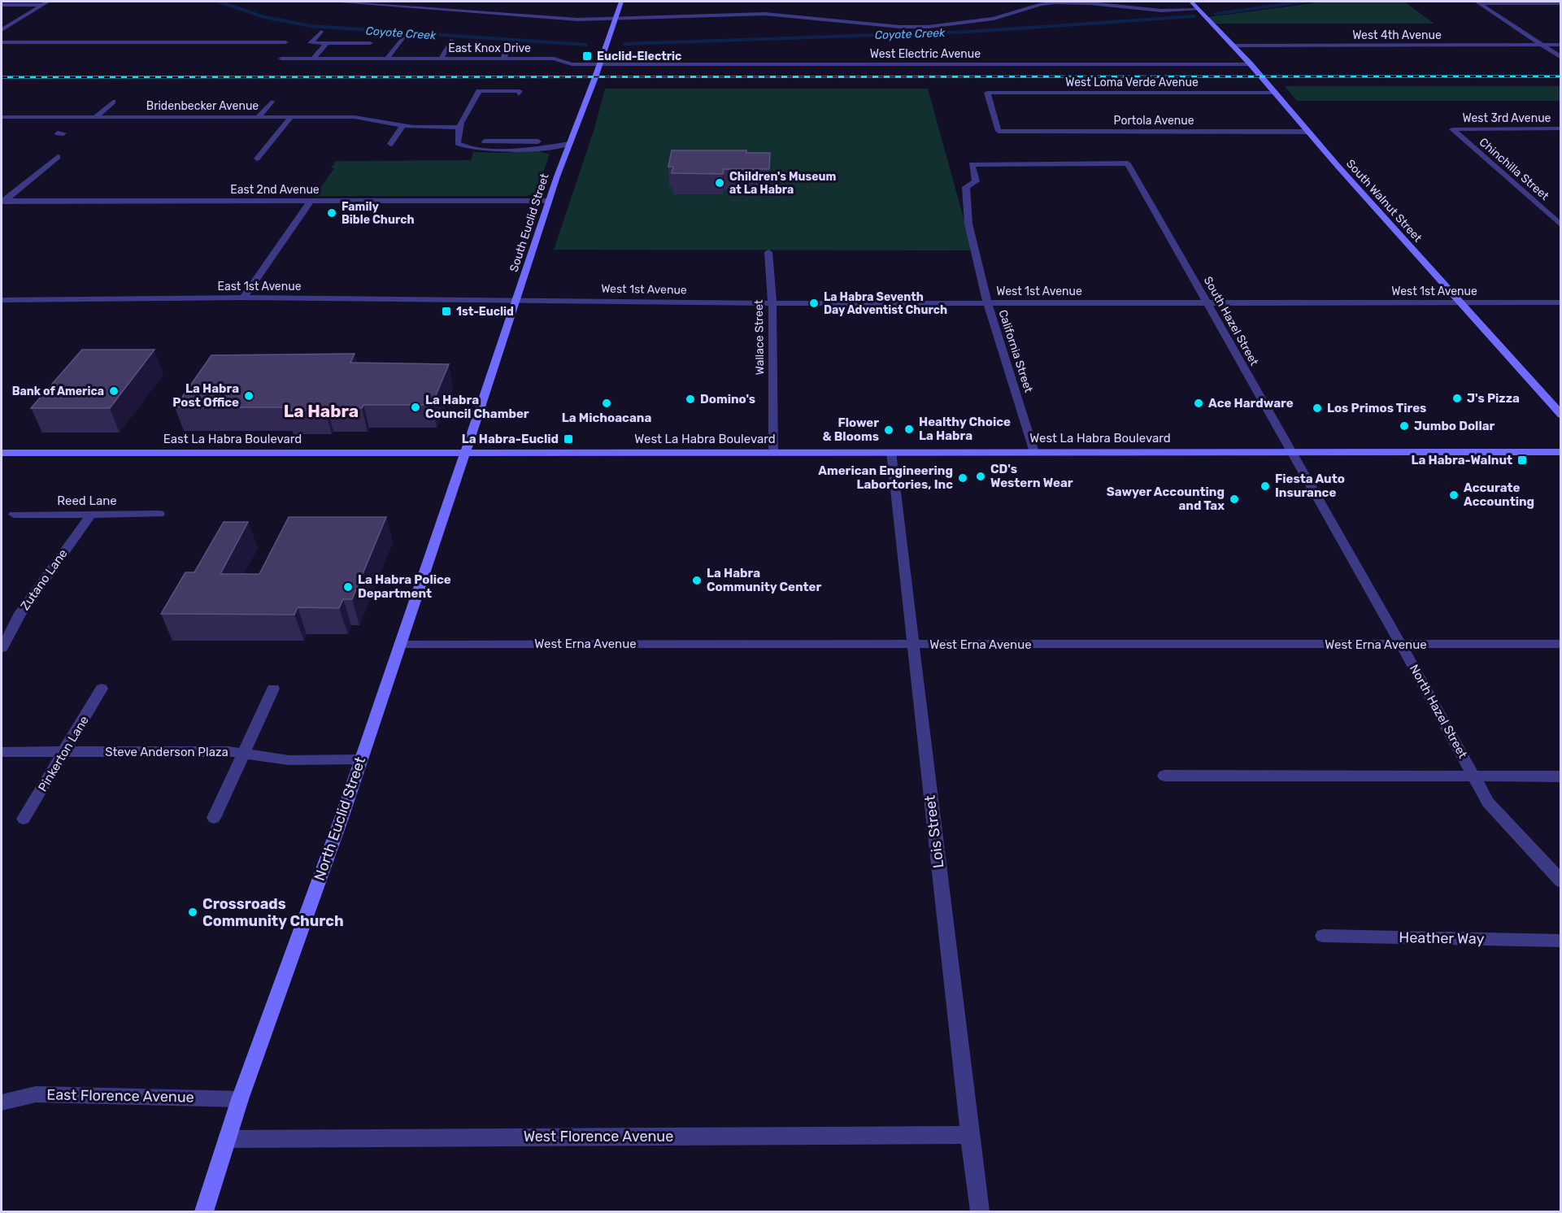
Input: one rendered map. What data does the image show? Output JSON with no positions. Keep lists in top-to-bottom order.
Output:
{
  "streets": {
    "main road": [
      "South Walnut Street",
      "South Euclid Street",
      "West La Habra Boulevard",
      "East La Habra Boulevard",
      "North Euclid Street"
    ],
    "street": [
      "West 4th Avenue",
      "East Knox Drive",
      "West Electric Avenue",
      "West Loma Verde Avenue",
      "Bridenbecker Avenue",
      "West 3rd Avenue",
      "Portola Avenue",
      "Chinchilla Street",
      "East 2nd Avenue",
      "East 1st Avenue",
      "West 1st Avenue",
      "South Hazel Street",
      "Wallace Street",
      "California Street",
      "Reed Lane",
      "Zutano Lane",
      "West Erna Avenue",
      "North Hazel Street",
      "Steve Anderson Plaza",
      "Pinkerton Lane",
      "Lois Street",
      "Heather Way",
      "East Florence Avenue",
      "West Florence Avenue"
    ]
  },
  "crossings": [
    ["West 4th Avenue", "South Walnut Street"],
    ["East Knox Drive", "West Electric Avenue"],
    ["East Knox Drive", "South Euclid Street"],
    ["West Electric Avenue", "South Walnut Street"],
    ["West Electric Avenue", "South Euclid Street"],
    ["West Loma Verde Avenue", "Portola Avenue"],
    ["West Loma Verde Avenue", "South Walnut Street"],
    ["West 3rd Avenue", "Chinchilla Street"],
    ["Portola Avenue", "South Walnut Street"],
    ["East 2nd Avenue", "South Euclid Street"],
    ["South Walnut Street", "West 1st Avenue"],
    ["South Euclid Street", "East 1st Avenue"],
    ["South Euclid Street", "West 1st Avenue"],
    ["South Euclid Street", "West La Habra Boulevard"],
    ["South Euclid Street", "East La Habra Boulevard"],
    ["South Euclid Street", "North Euclid Street"],
    ["East 1st Avenue", "West 1st Avenue"],
    ["West 1st Avenue", "South Hazel Street"],
    ["West 1st Avenue", "Wallace Street"],
    ["West 1st Avenue", "California Street"],
    ["South Hazel Street", "California Street"],
    ["South Hazel Street", "West La Habra Boulevard"],
    ["South Hazel Street", "North Hazel Street"],
    ["Wallace Street", "West La Habra Boulevard"],
    ["California Street", "West La Habra Boulevard"],
    ["West La Habra Boulevard", "East La Habra Boulevard"],
    ["West La Habra Boulevard", "North Hazel Street"],
    ["West La Habra Boulevard", "North Euclid Street"],
    ["West La Habra Boulevard", "Lois Street"],
    ["East La Habra Boulevard", "North Euclid Street"],
    ["Reed Lane", "Zutano Lane"],
    ["West Erna Avenue", "North Hazel Street"],
    ["West Erna Avenue", "North Euclid Street"],
    ["West Erna Avenue", "Lois Street"],
    ["Steve Anderson Plaza", "Pinkerton Lane"],
    ["Steve Anderson Plaza", "North Euclid Street"],
    ["North Euclid Street", "East Florence Avenue"],
    ["North Euclid Street", "West Florence Avenue"],
    ["Lois Street", "West Florence Avenue"]
  ],
  "districts": ["La Habra"],
  "water": ["Coyote Creek"],
  "places": {
    "transit": [
      "Euclid-Electric",
      "1st-Euclid",
      "La Habra-Euclid",
      "La Habra-Walnut"
    ],
    "other": [
      "Children's Museum at La Habra",
      "Family Bible Church",
      "La Habra Seventh Day Adventist Church",
      "Bank of America",
      "La Habra Post Office",
      "J's Pizza",
      "Domino's",
      "La Michoacana",
      "Ace Hardware",
      "La Habra Council Chamber",
      "Los Primos Tires",
      "Jumbo Dollar",
      "Healthy Choice La Habra",
      "Flower & Blooms",
      "CD's Western Wear",
      "American Engineering Labortories, Inc",
      "Fiesta Auto Insurance",
      "Accurate Accounting",
      "Sawyer Accounting and Tax",
      "La Habra Community Center",
      "La Habra Police Department",
      "Crossroads Community Church"
    ]
  }
}
